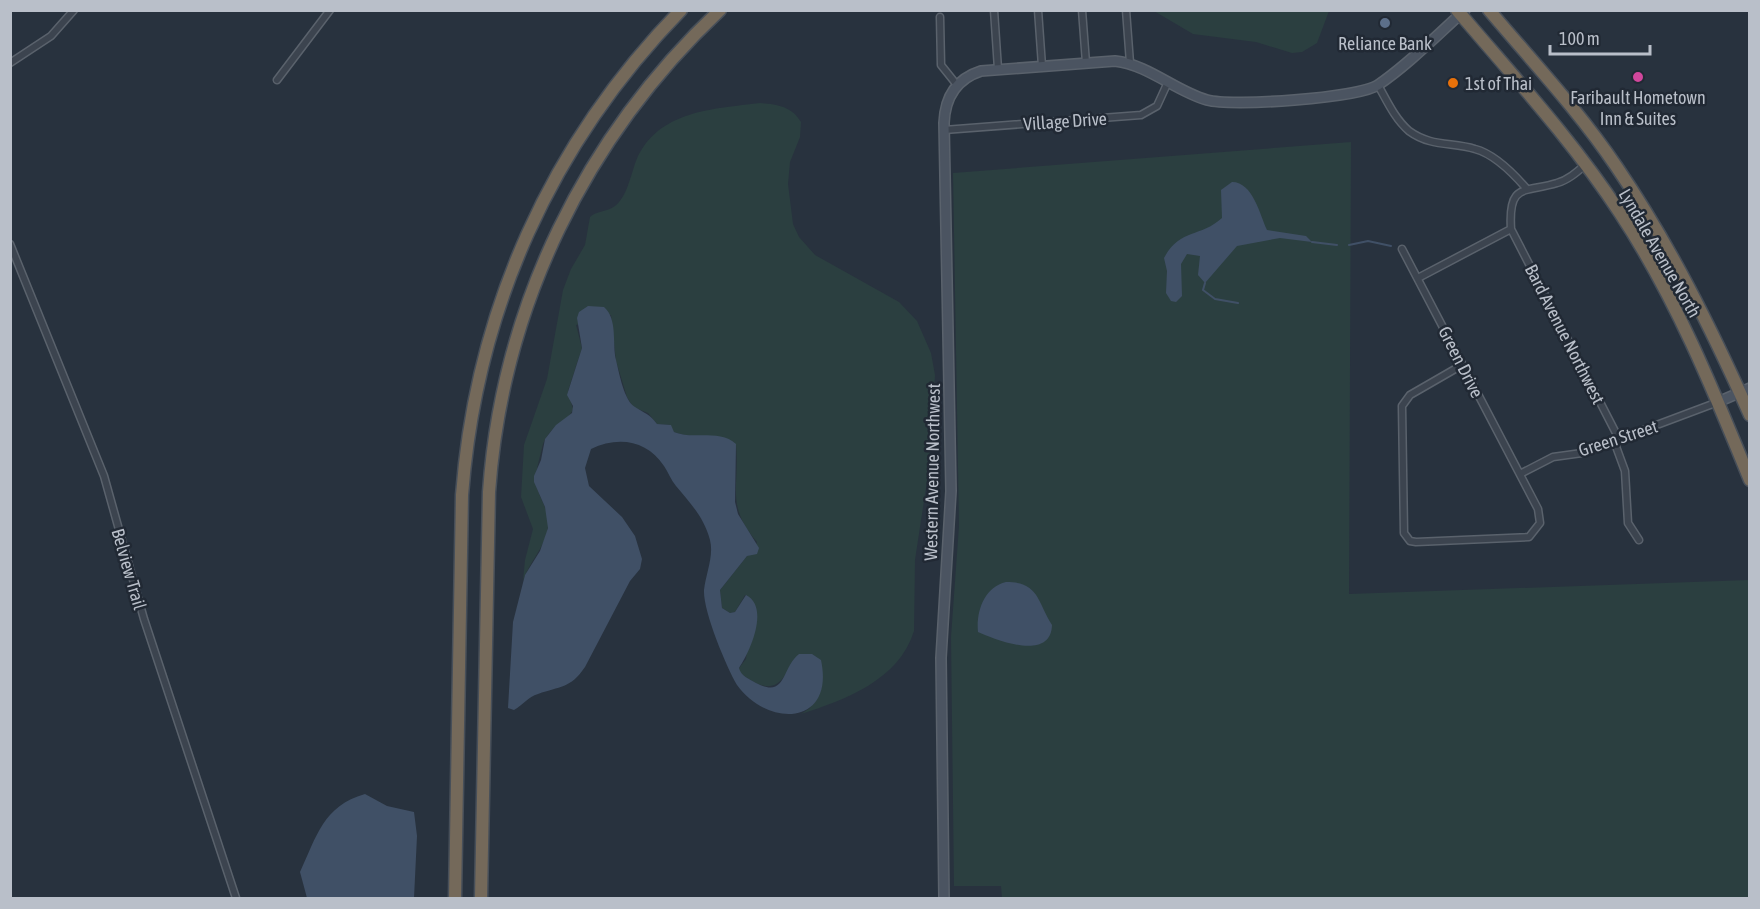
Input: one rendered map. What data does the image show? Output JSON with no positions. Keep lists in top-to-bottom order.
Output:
{
  "streets": {
    "highway": ["Lyndale Avenue North"],
    "street": [
      "Village Drive",
      "Bard Avenue Northwest",
      "Green Drive",
      "Green Street",
      "Western Avenue Northwest",
      "Belview Trail"
    ]
  },
  "crossings": [
    ["Village Drive", "Western Avenue Northwest"],
    ["Lyndale Avenue North", "Green Street"],
    ["Bard Avenue Northwest", "Green Street"],
    ["Green Drive", "Green Street"]
  ],
  "places": ["Reliance Bank", "Faribault Hometown Inn & Suites", "1st of Thai"],
  "scale_bar": "100 m"
}
